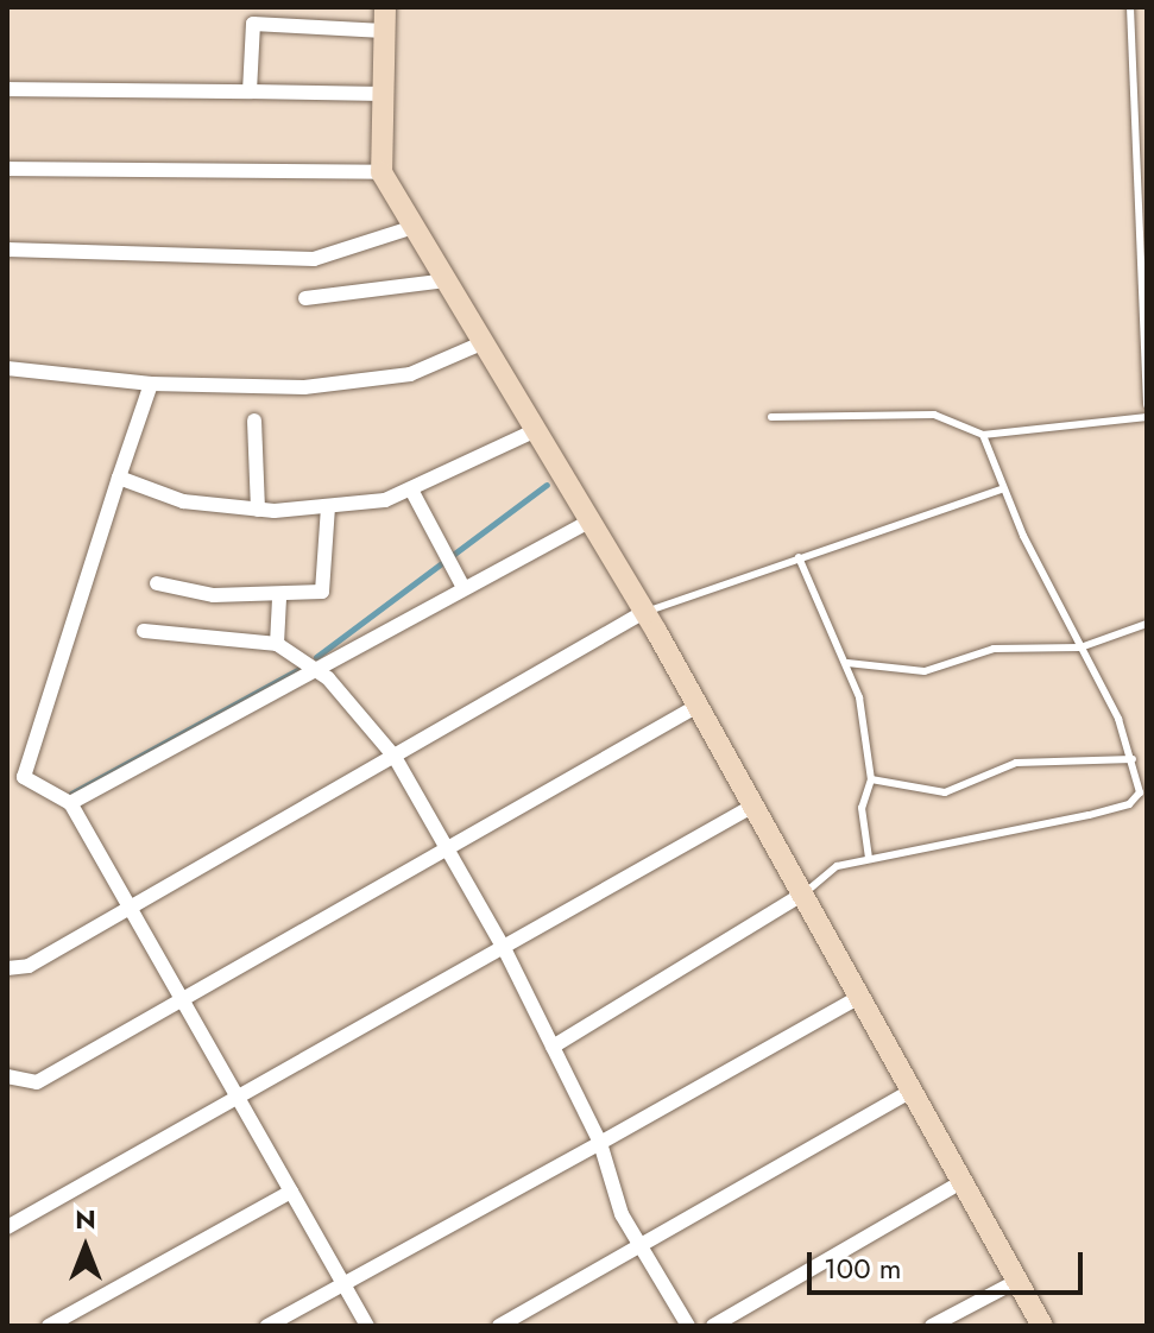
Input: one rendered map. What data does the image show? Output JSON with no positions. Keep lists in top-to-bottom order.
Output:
{
  "scale_bar": "100 m",
  "north": "top"
}
